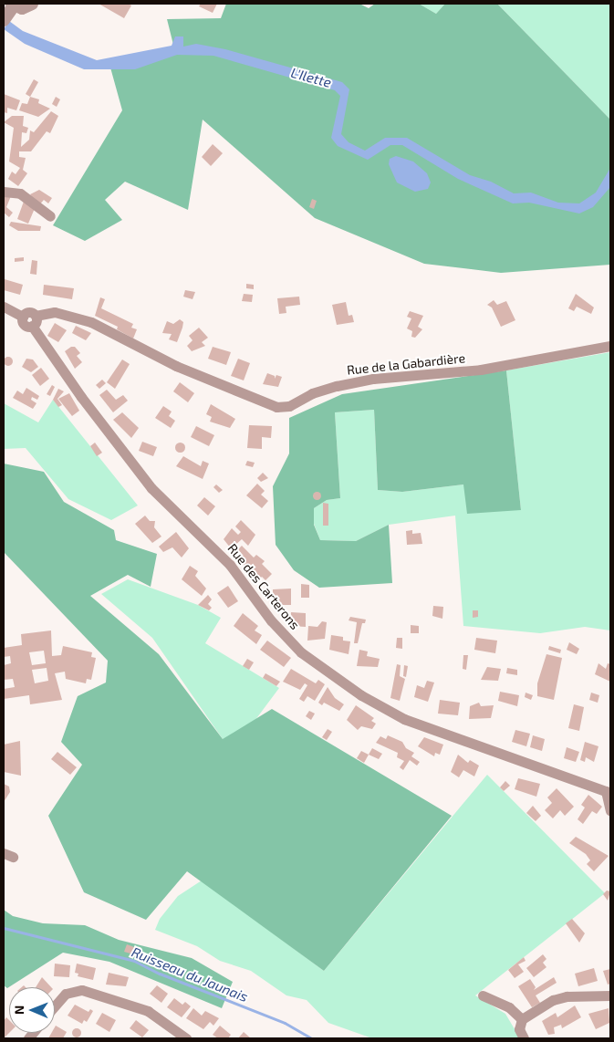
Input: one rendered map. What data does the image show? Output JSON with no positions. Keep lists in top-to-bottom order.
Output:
{
  "streets": {
    "street": ["Rue de la Gabardière", "Rue des Carterons"]
  },
  "crossings": [
    ["Rue de la Gabardière", "Rue des Carterons"]
  ],
  "water": ["L'Ilette", "Ruisseau du Jaunais"],
  "north": "left"
}
